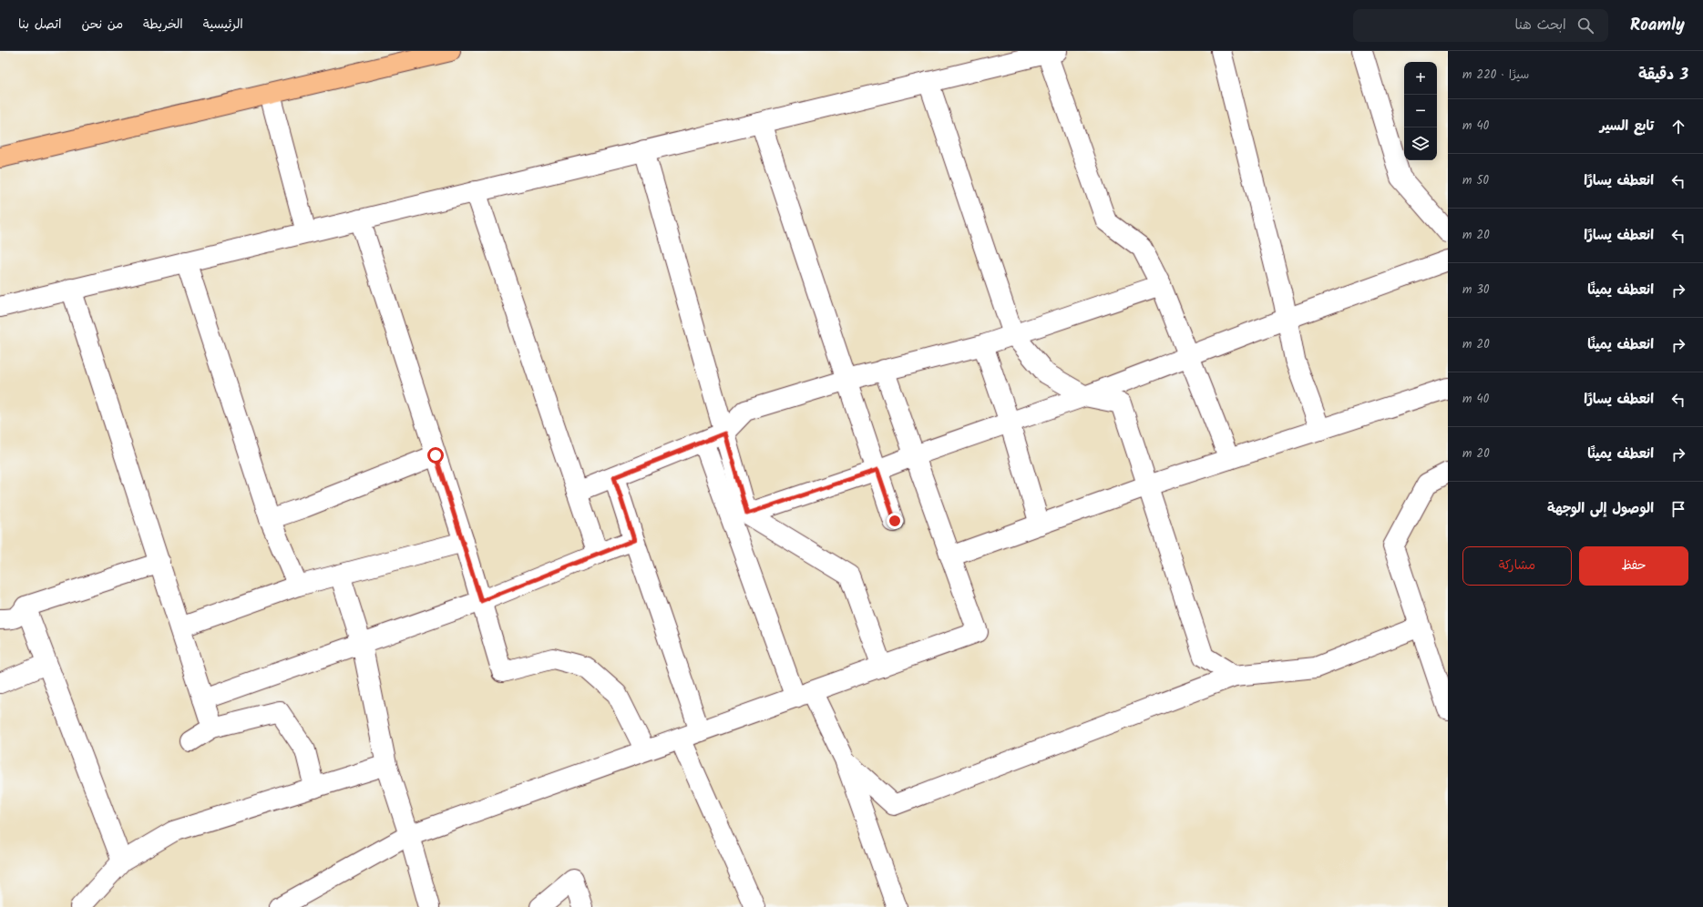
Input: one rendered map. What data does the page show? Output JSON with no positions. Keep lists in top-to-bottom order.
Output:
{
  "page": {
    "header": "Roamly",
    "search": "ابحث هنا",
    "nav": [
      "الرئيسية",
      "الخريطة",
      "من نحن",
      "اتصل بنا"
    ],
    "heading": ["3 دقيقة", "سيرًا · 220 m"],
    "map_buttons": ["+", "−"],
    "list": [
      ["تابع السير", "40 m"],
      ["انعطف يسارًا", "50 m"],
      ["انعطف يسارًا", "20 m"],
      ["انعطف يمينًا", "30 m"],
      ["انعطف يمينًا", "20 m"],
      ["انعطف يسارًا", "40 m"],
      ["انعطف يمينًا", "20 m"],
      "الوصول إلى الوجهة"
    ],
    "buttons": ["حفظ", "مشاركة"]
  }
}
